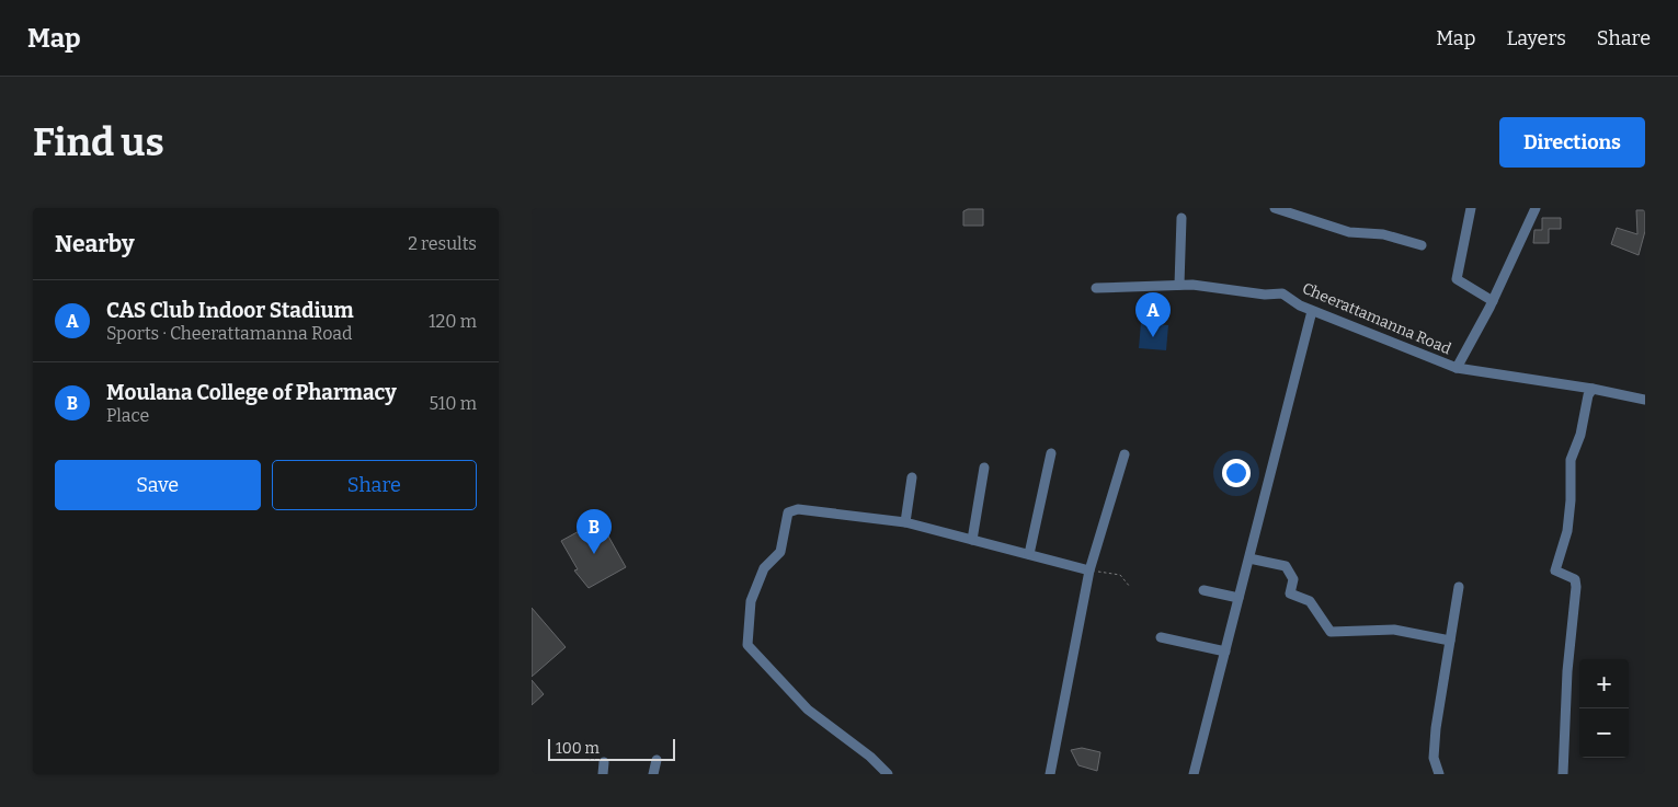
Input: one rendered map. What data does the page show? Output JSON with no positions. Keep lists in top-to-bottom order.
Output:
{
  "streets": {
    "street": ["Cheerattamanna Road"]
  },
  "scale_bar": "100 m",
  "page": {
    "header": "Map",
    "nav": ["Map", "Layers", "Share"],
    "buttons": [
      "Directions",
      ["Save", "Share"]
    ],
    "title": "Find us",
    "heading": ["Nearby", "2 results"],
    "list": [
      {
        "mark": "A",
        "name": "CAS Club Indoor Stadium",
        "note": "Sports · Cheerattamanna Road",
        "value": "120 m"
      },
      {
        "mark": "B",
        "name": "Moulana College of Pharmacy",
        "note": "Place",
        "value": "510 m"
      }
    ],
    "pins": ["A", "B"],
    "map_buttons": ["+", "−"],
    "scale": "100 m"
  }
}
